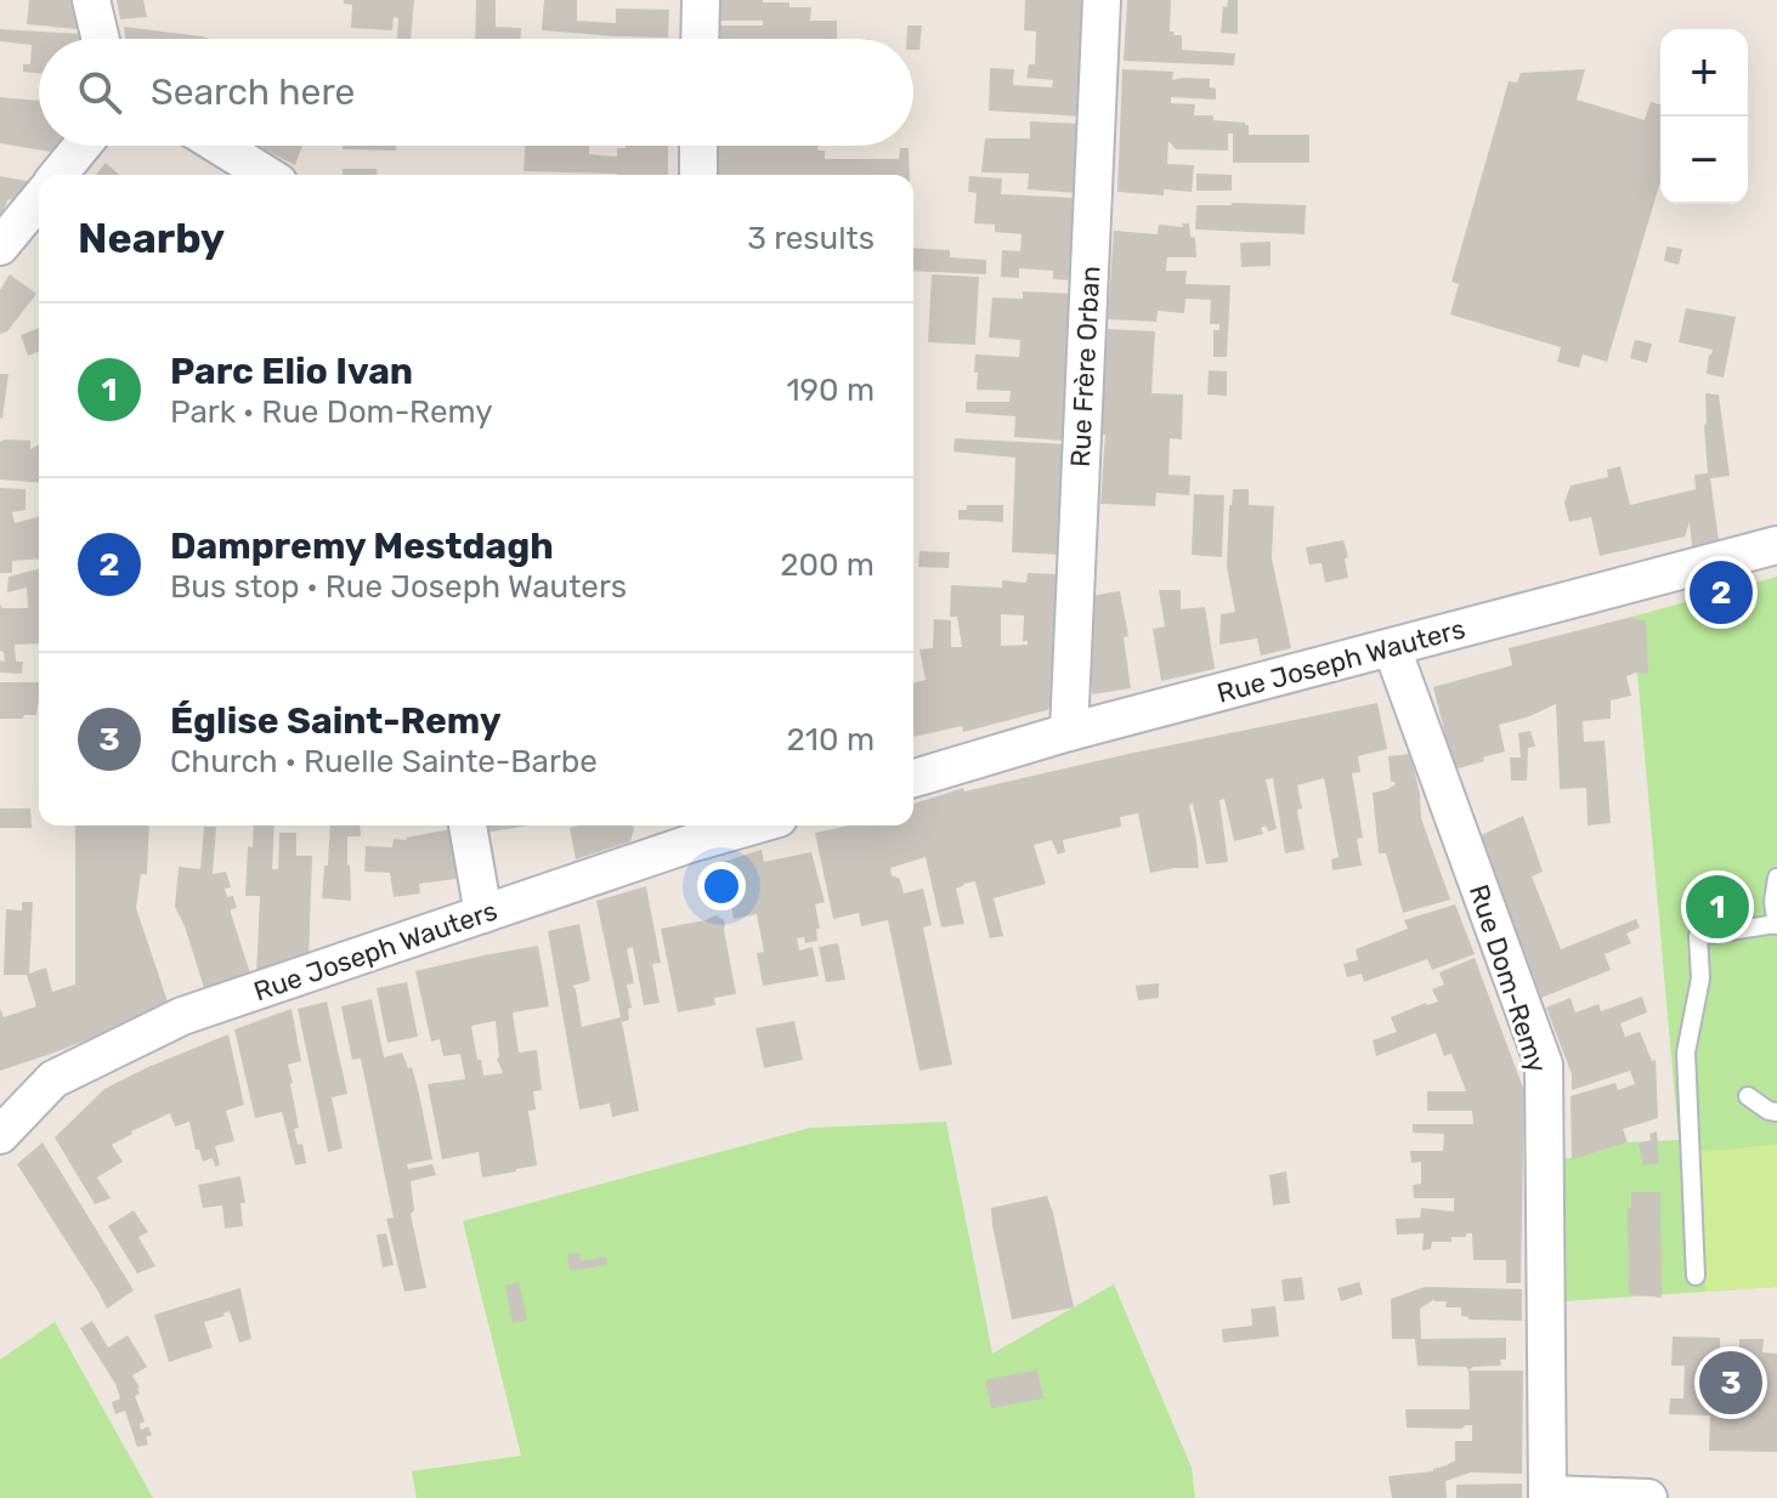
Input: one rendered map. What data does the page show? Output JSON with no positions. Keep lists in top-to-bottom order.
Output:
{
  "streets": {
    "street": ["Rue Frère Orban", "Rue Joseph Wauters", "Rue Dom-Remy"]
  },
  "crossings": [
    ["Rue Frère Orban", "Rue Joseph Wauters"],
    ["Rue Joseph Wauters", "Rue Dom-Remy"]
  ],
  "page": {
    "map_buttons": ["+", "−"],
    "search": "Search here",
    "heading": ["Nearby", "3 results"],
    "list": [
      {
        "mark": "1",
        "name": "Parc Elio Ivan",
        "note": "Park · Rue Dom-Remy",
        "value": "190 m"
      },
      {
        "mark": "2",
        "name": "Dampremy Mestdagh",
        "note": "Bus stop · Rue Joseph Wauters",
        "value": "200 m"
      },
      {
        "mark": "3",
        "name": "Église Saint-Remy",
        "note": "Church · Ruelle Sainte-Barbe",
        "value": "210 m"
      }
    ],
    "pins": ["2", "1", "3"]
  }
}
